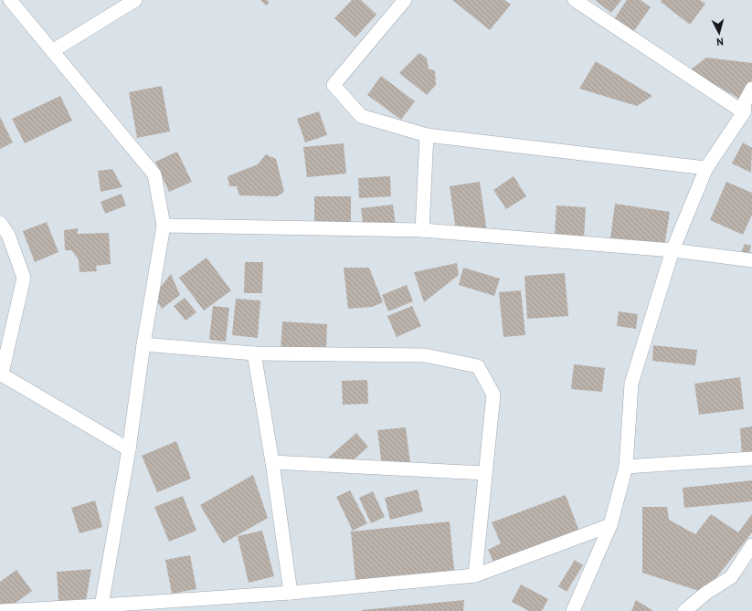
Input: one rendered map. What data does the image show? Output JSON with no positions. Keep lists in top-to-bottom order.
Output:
{
  "north": "bottom"
}
